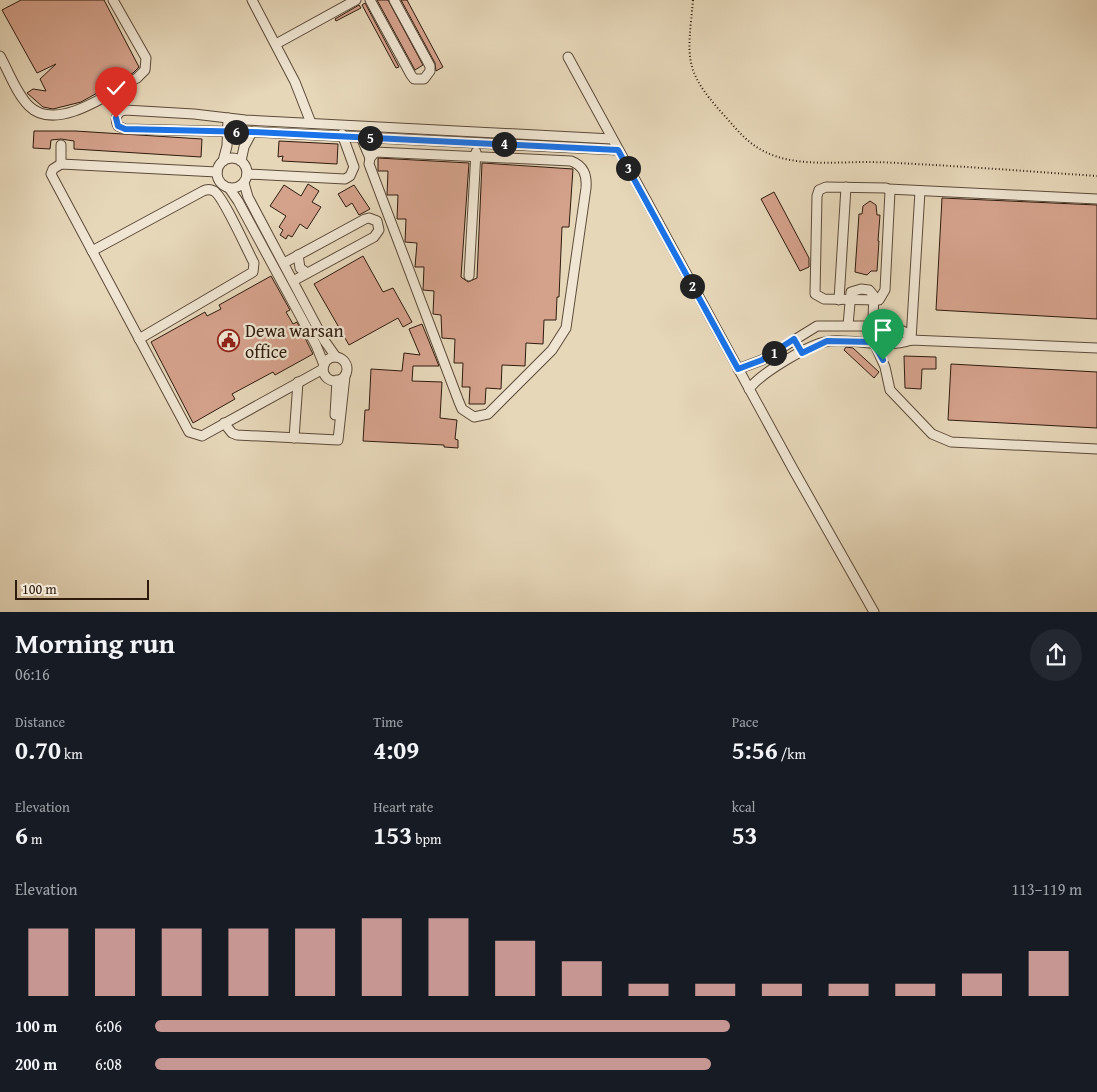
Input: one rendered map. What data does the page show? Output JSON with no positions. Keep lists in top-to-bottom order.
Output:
{
  "places": {
    "public building": ["Dewa warsan office"]
  },
  "scale_bar": "100 m",
  "page": {
    "pins": [
      "6",
      "5",
      "4",
      "3",
      "2",
      "1"
    ],
    "scale": "100 m",
    "heading": ["Morning run", "06:16"],
    "stats": [
      ["Distance", "0.70 km"],
      ["Time", "4:09"],
      ["Pace", "5:56 /km"],
      ["Elevation", "6 m"],
      ["Heart rate", "153 bpm"],
      ["kcal", "53"]
    ],
    "chart": ["Elevation", "113–119 m"],
    "list": [
      {
        "name": "100 m",
        "note": "6:06"
      },
      {
        "name": "200 m",
        "note": "6:08"
      }
    ]
  }
}
